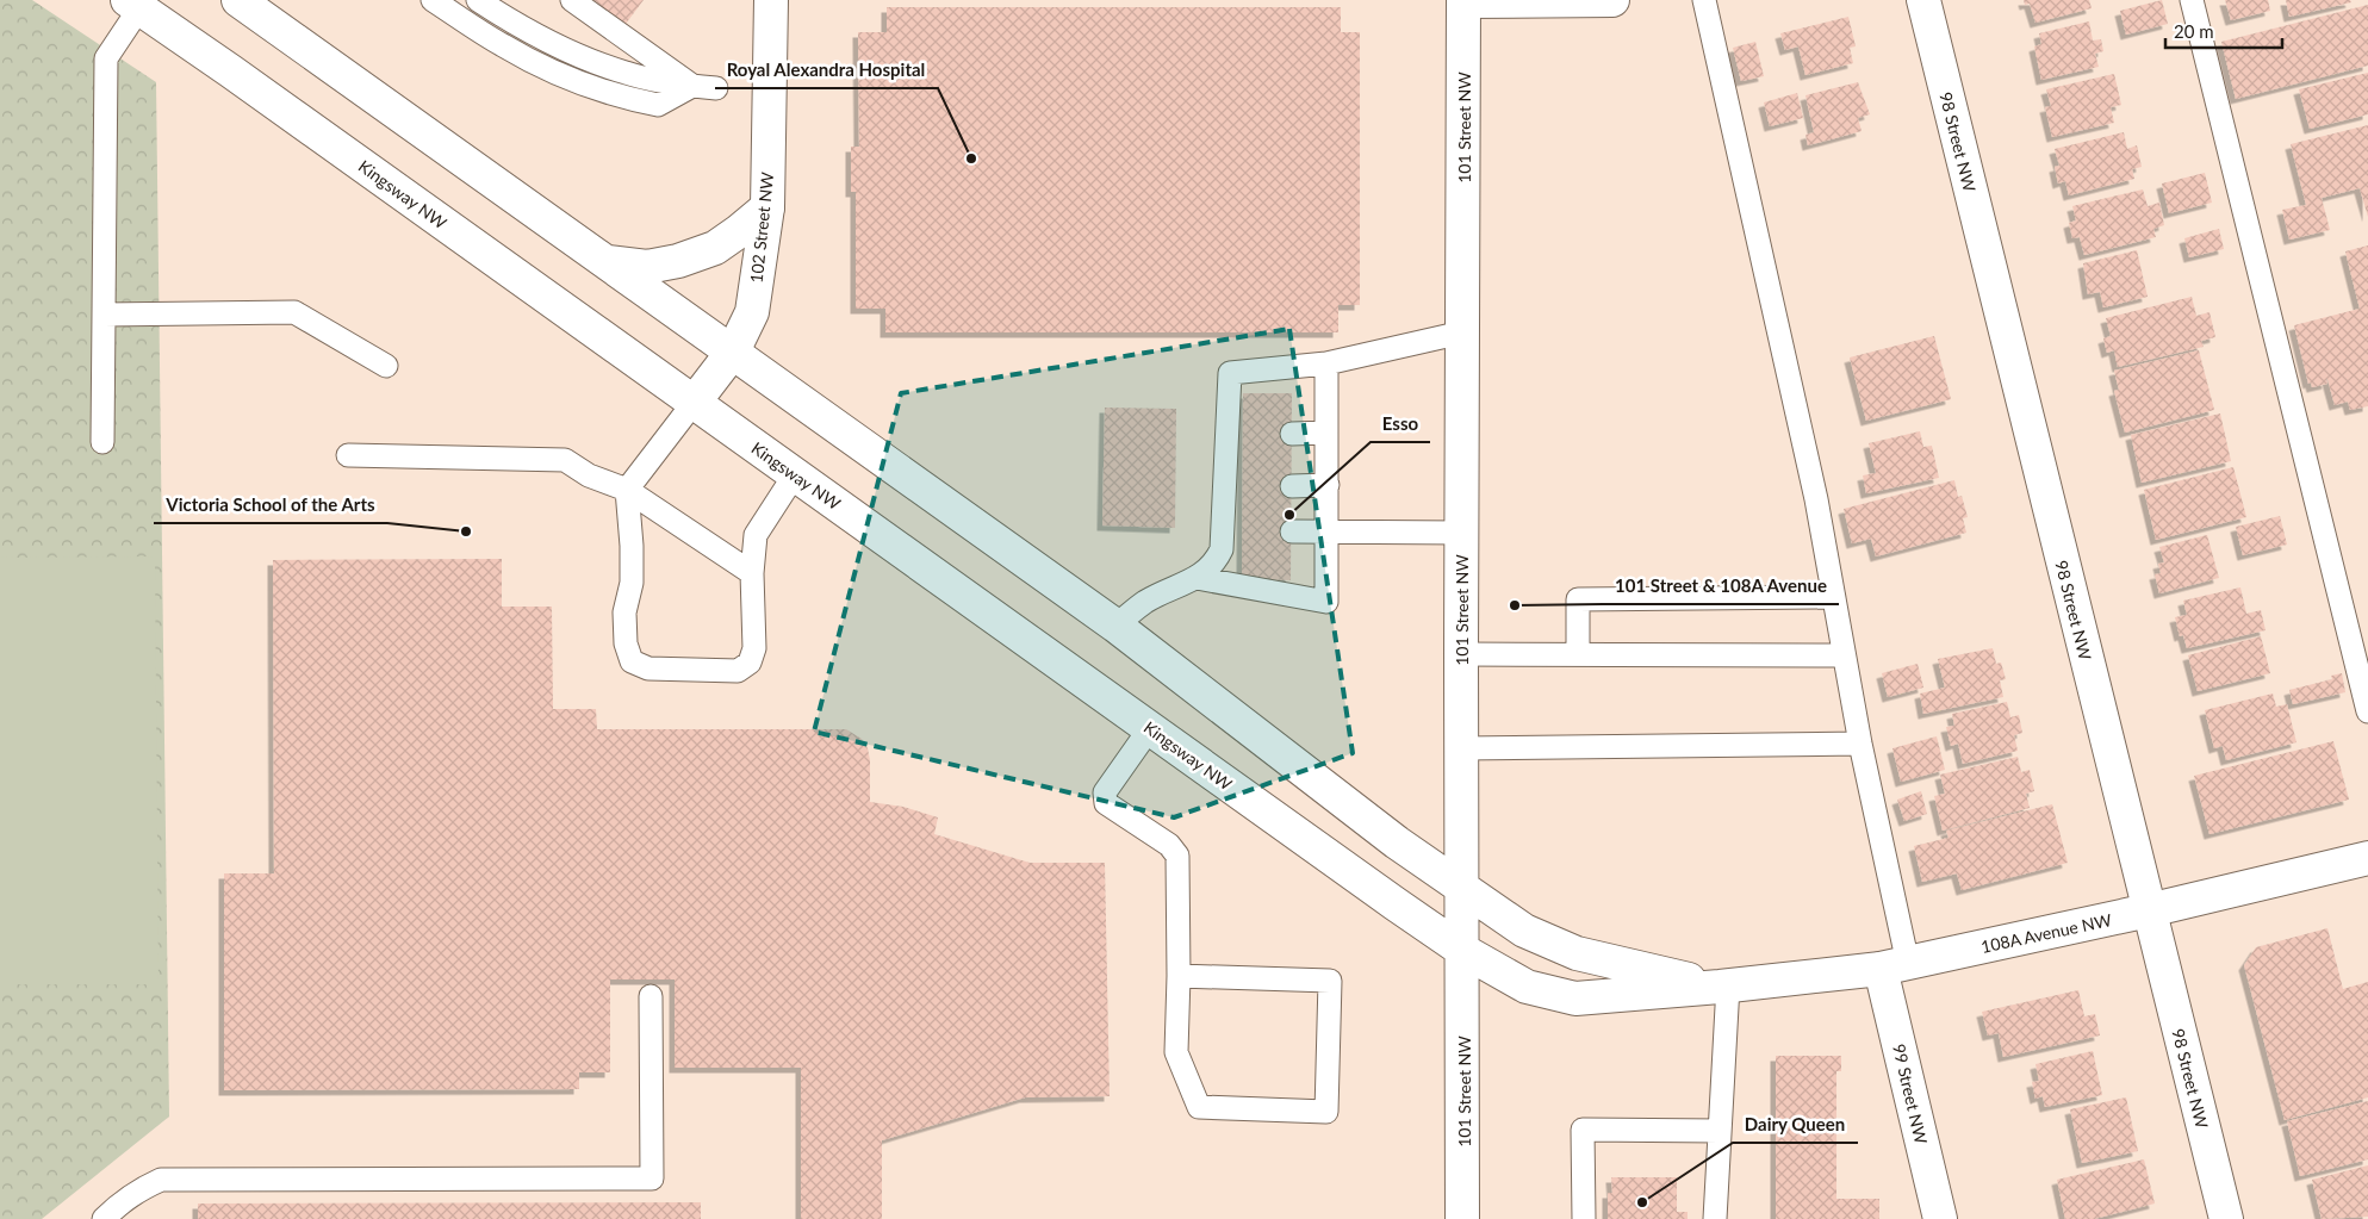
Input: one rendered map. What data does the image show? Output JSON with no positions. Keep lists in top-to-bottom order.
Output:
{
  "streets": {
    "main road": [
      "101 Street NW",
      "98 Street NW",
      "Kingsway NW",
      "102 Street NW",
      "108A Avenue NW",
      "99 Street NW"
    ]
  },
  "crossings": [
    ["101 Street NW", "Kingsway NW"],
    ["101 Street NW", "108A Avenue NW"],
    ["98 Street NW", "108A Avenue NW"],
    ["Kingsway NW", "102 Street NW"],
    ["Kingsway NW", "108A Avenue NW"],
    ["108A Avenue NW", "99 Street NW"]
  ],
  "places": [
    "Royal Alexandra Hospital",
    "Esso",
    "Victoria School of the Arts",
    "101 Street & 108A Avenue",
    "Dairy Queen"
  ],
  "scale_bar": "20 m"
}
